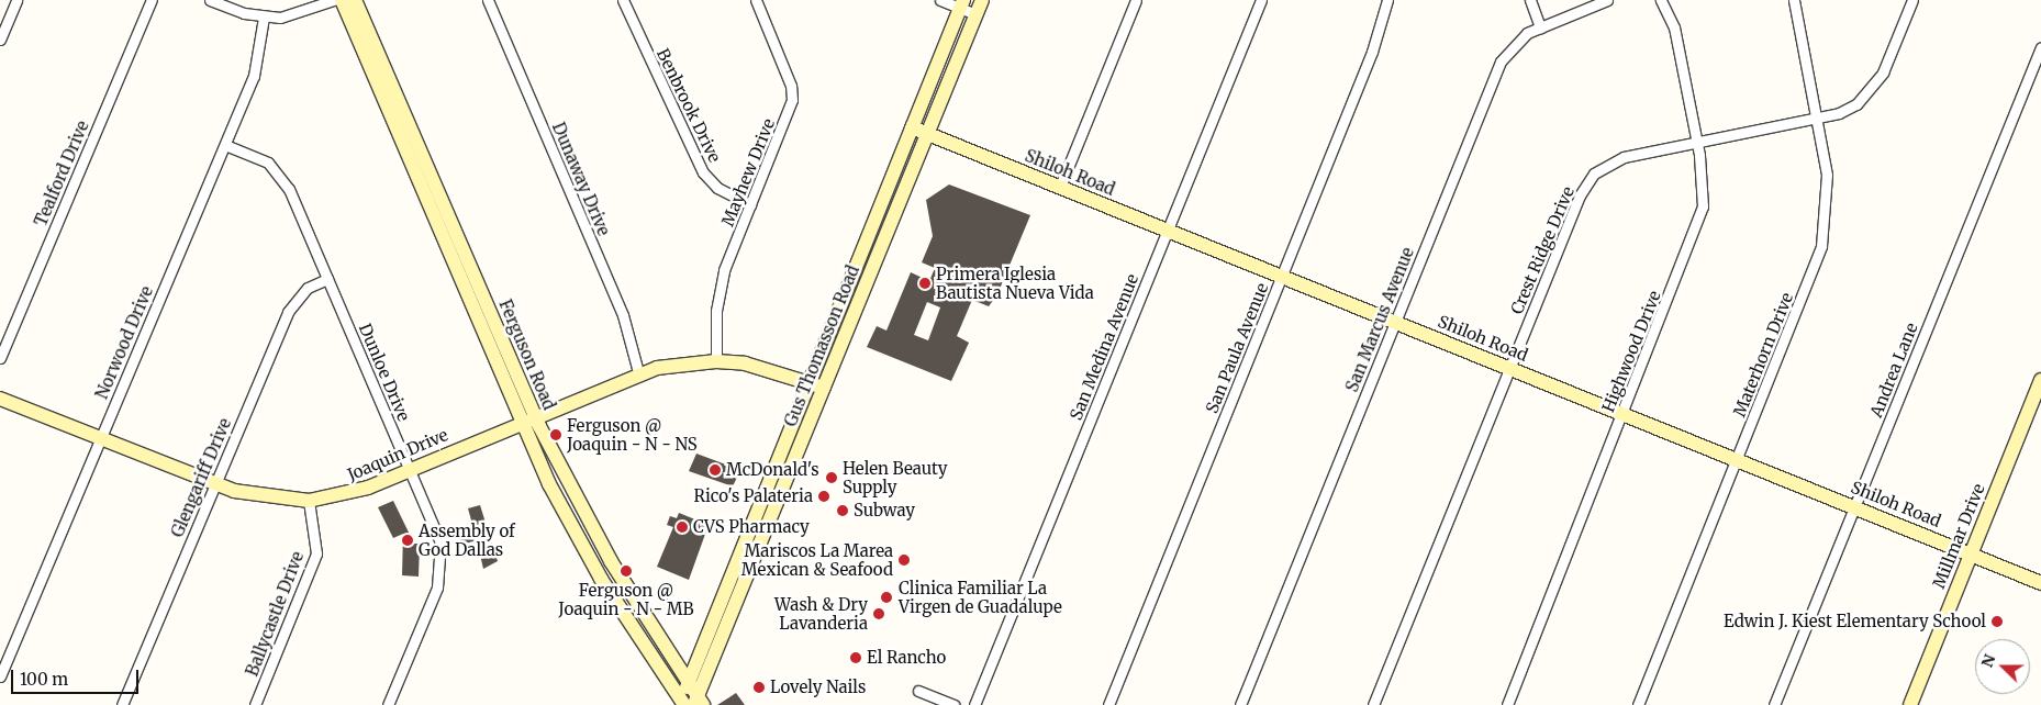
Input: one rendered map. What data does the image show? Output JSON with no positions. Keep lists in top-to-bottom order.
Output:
{
  "streets": {
    "main road": [
      "Shiloh Road",
      "Gus Thomasson Road",
      "Ferguson Road",
      "Joaquin Drive",
      "Millmar Drive"
    ],
    "street": [
      "Benbrook Drive",
      "Mayhew Drive",
      "Tealford Drive",
      "Dunaway Drive",
      "Crest Ridge Drive",
      "San Marcus Avenue",
      "Norwood Drive",
      "San Medina Avenue",
      "San Paula Avenue",
      "Highwood Drive",
      "Materhorn Drive",
      "Andrea Lane",
      "Dunloe Drive",
      "Glengariff Drive",
      "Ballycastle Drive"
    ]
  },
  "crossings": [
    ["Benbrook Drive", "Mayhew Drive"],
    ["Mayhew Drive", "Joaquin Drive"],
    ["Shiloh Road", "Crest Ridge Drive"],
    ["Shiloh Road", "San Marcus Avenue"],
    ["Shiloh Road", "Gus Thomasson Road"],
    ["Shiloh Road", "San Medina Avenue"],
    ["Shiloh Road", "San Paula Avenue"],
    ["Shiloh Road", "Highwood Drive"],
    ["Shiloh Road", "Materhorn Drive"],
    ["Shiloh Road", "Andrea Lane"],
    ["Shiloh Road", "Millmar Drive"],
    ["Dunaway Drive", "Joaquin Drive"],
    ["Crest Ridge Drive", "Highwood Drive"],
    ["Crest Ridge Drive", "Materhorn Drive"],
    ["Norwood Drive", "Dunloe Drive"],
    ["Norwood Drive", "Joaquin Drive"],
    ["Gus Thomasson Road", "Ferguson Road"],
    ["Gus Thomasson Road", "Joaquin Drive"],
    ["Ferguson Road", "Joaquin Drive"],
    ["Dunloe Drive", "Joaquin Drive"],
    ["Dunloe Drive", "Glengariff Drive"],
    ["Joaquin Drive", "Glengariff Drive"],
    ["Joaquin Drive", "Ballycastle Drive"]
  ],
  "places": [
    "Primera Iglesia Bautista Nueva Vida",
    "Ferguson @ Joaquin - N - NS",
    "McDonald's",
    "Helen Beauty Supply",
    "Rico's Palateria",
    "Subway",
    "CVS Pharmacy",
    "Assembly of God Dallas",
    "Mariscos La Marea Mexican & Seafood",
    "Ferguson @ Joaquin - N - MB",
    "Clinica Familiar La Virgen de Guadalupe",
    "Wash & Dry Lavanderia",
    "Edwin J. Kiest Elementary School",
    "El Rancho",
    "Lovely Nails"
  ],
  "scale_bar": "100 m",
  "north": "left"
}
